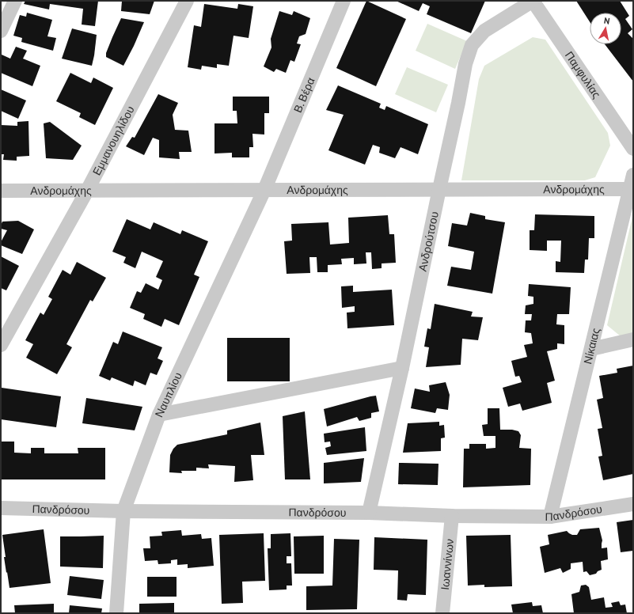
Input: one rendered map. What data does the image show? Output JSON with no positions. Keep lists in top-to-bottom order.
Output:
{
  "streets": {
    "street": [
      "Παμφυλίας",
      "Β. Βέρα",
      "Εμμανουηλίδου",
      "Ανδρομάχης",
      "Ανδρούτσου",
      "Νίκαιας",
      "Ναυπλίου",
      "Πανδρόσου",
      "Ιωαννίνων"
    ]
  },
  "crossings": [
    ["Παμφυλίας", "Ανδρούτσου"],
    ["Β. Βέρα", "Ανδρομάχης"],
    ["Β. Βέρα", "Ναυπλίου"],
    ["Εμμανουηλίδου", "Ανδρομάχης"],
    ["Ανδρομάχης", "Ανδρούτσου"],
    ["Ανδρομάχης", "Νίκαιας"],
    ["Ανδρομάχης", "Ναυπλίου"],
    ["Ανδρούτσου", "Πανδρόσου"],
    ["Νίκαιας", "Πανδρόσου"],
    ["Ναυπλίου", "Πανδρόσου"],
    ["Πανδρόσου", "Ιωαννίνων"]
  ],
  "north": "top"
}
